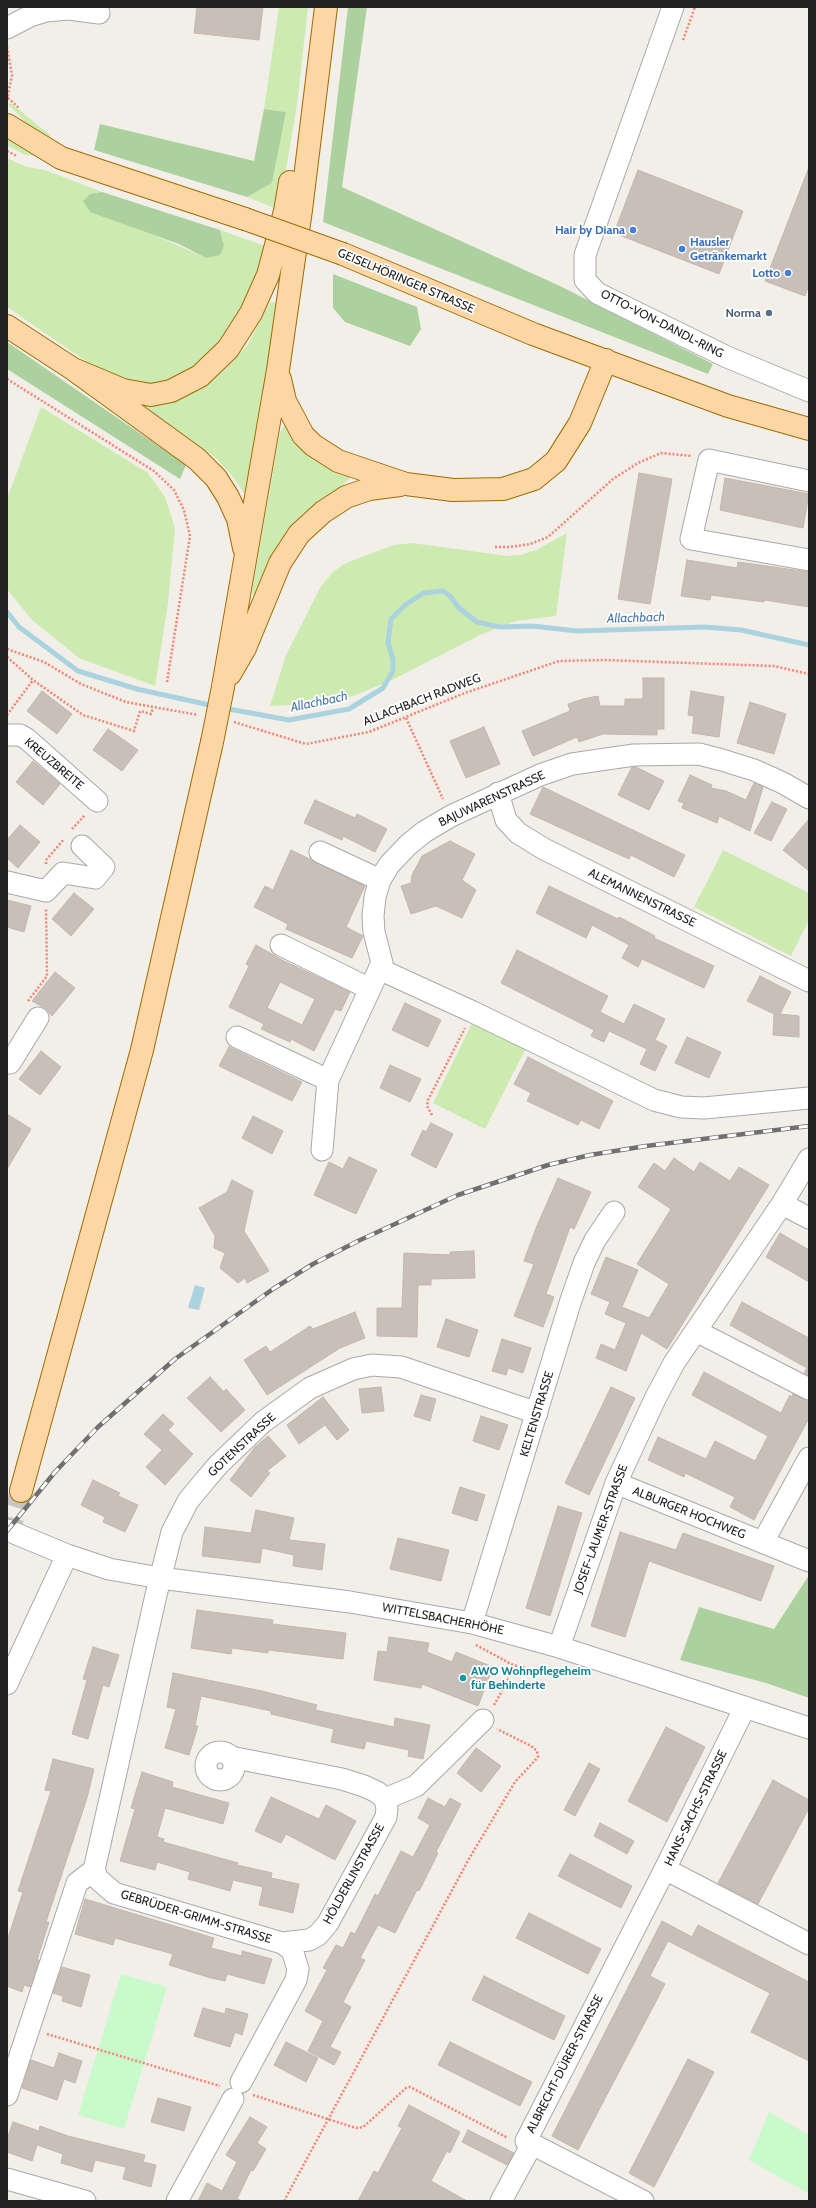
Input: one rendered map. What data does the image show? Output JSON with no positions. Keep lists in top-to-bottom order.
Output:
{
  "streets": {
    "main road": ["GEISELHÖRINGER STRASSE"],
    "street": [
      "OTTO-VON-DANDL-RING",
      "KREUZBREITE",
      "BAJUWARENSTRASSE",
      "ALEMANNENSTRASSE",
      "KELTENSTRASSE",
      "GOTENSTRASSE",
      "ALBURGER HOCHWEG",
      "JOSEF-LAUMER-STRASSE",
      "WITTELSBACHERHÖHE",
      "HANS-SACHS-STRASSE",
      "HÖLDERLINSTRASSE",
      "GEBRÜDER-GRIMM-STRASSE",
      "ALBRECHT-DÜRER-STRASSE"
    ],
    "path": ["ALLACHBACH RADWEG"]
  },
  "crossings": [
    ["BAJUWARENSTRASSE", "ALEMANNENSTRASSE"],
    ["KELTENSTRASSE", "GOTENSTRASSE"],
    ["KELTENSTRASSE", "WITTELSBACHERHÖHE"],
    ["GOTENSTRASSE", "WITTELSBACHERHÖHE"],
    ["ALBURGER HOCHWEG", "JOSEF-LAUMER-STRASSE"],
    ["JOSEF-LAUMER-STRASSE", "WITTELSBACHERHÖHE"],
    ["WITTELSBACHERHÖHE", "HANS-SACHS-STRASSE"],
    ["HANS-SACHS-STRASSE", "ALBRECHT-DÜRER-STRASSE"],
    ["HÖLDERLINSTRASSE", "GEBRÜDER-GRIMM-STRASSE"]
  ],
  "water": ["Allachbach"],
  "places": [
    "Hair by Diana",
    "Hausler Getränkemarkt",
    "Lotto",
    "Norma",
    "AWO Wohnpflegeheim für Behinderte"
  ]
}
